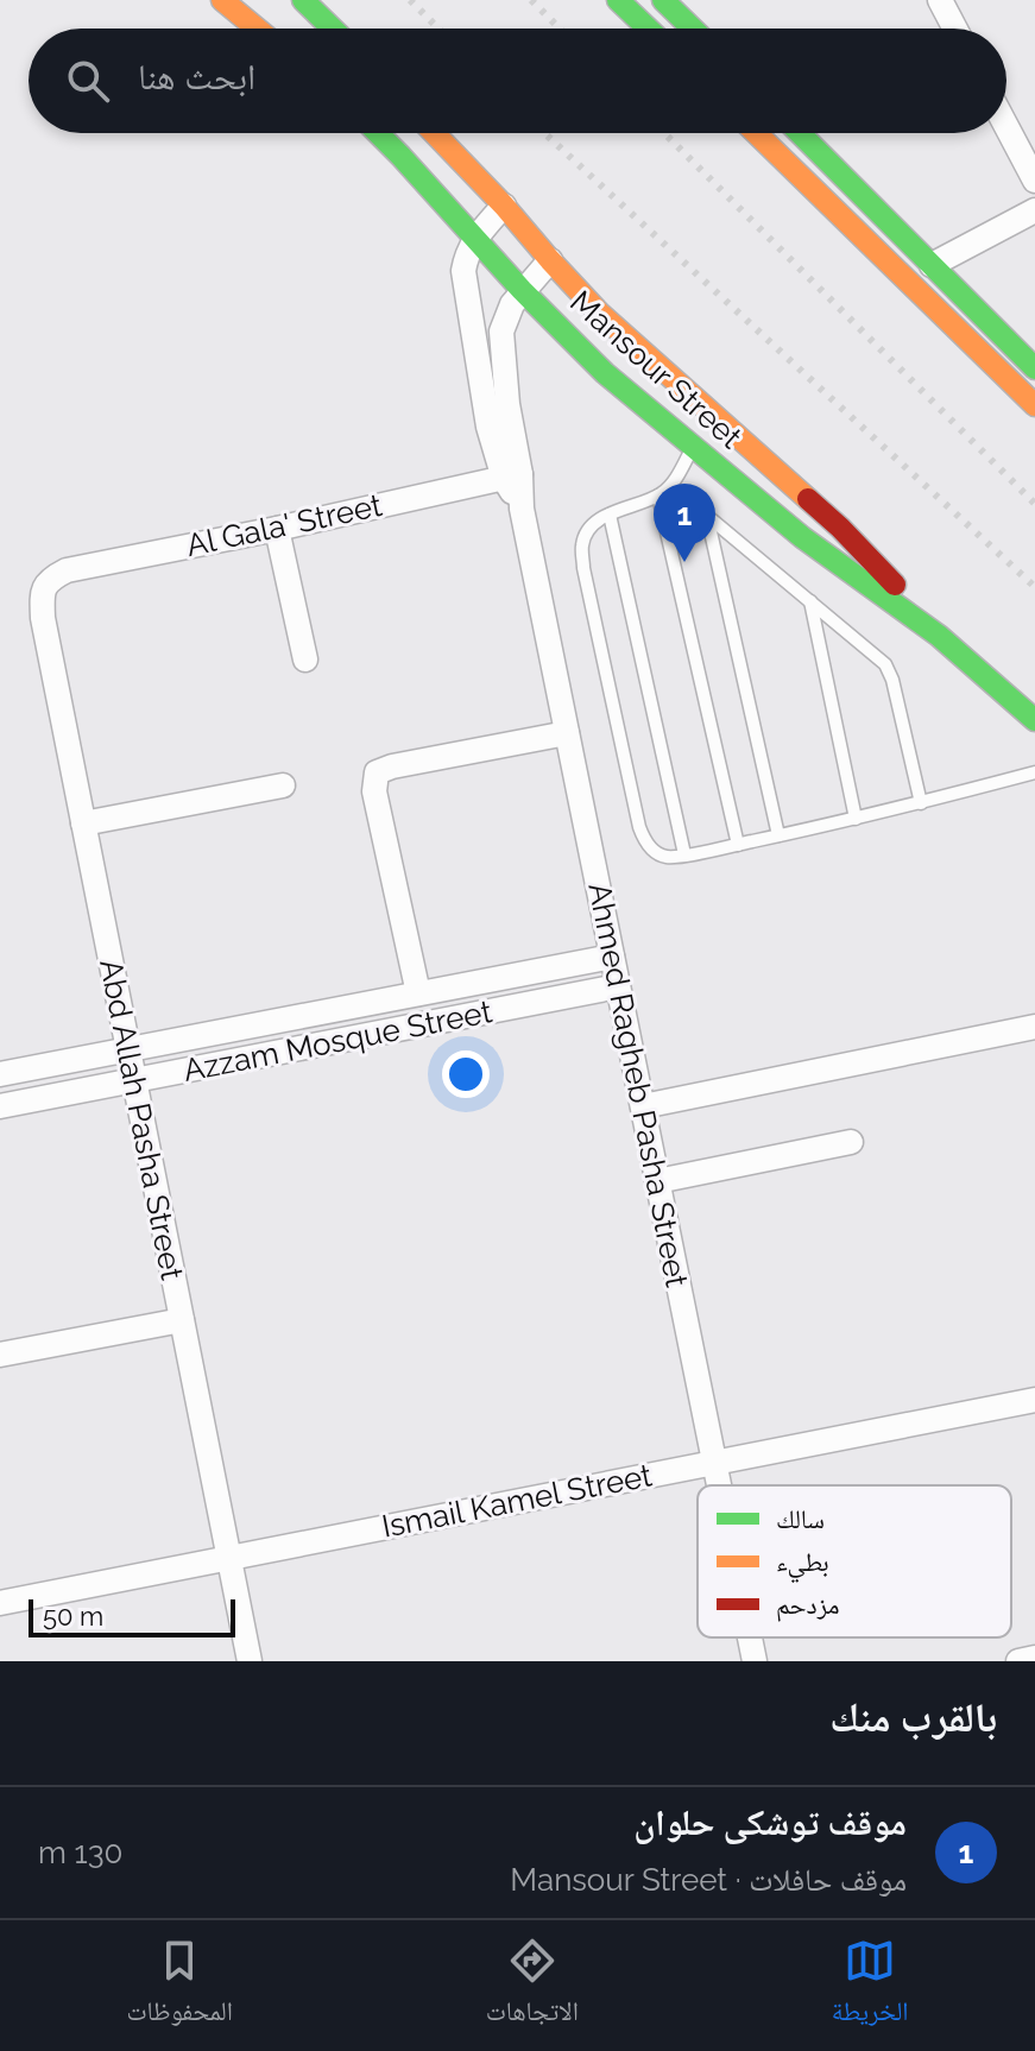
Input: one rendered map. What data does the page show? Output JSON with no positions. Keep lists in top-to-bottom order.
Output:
{
  "streets": {
    "street": [
      "Mansour Street",
      "Al Gala' Street",
      "Azzam Mosque Street",
      "Ahmed Ragheb Pasha Street",
      "Abd Allah Pasha Street",
      "Ismail Kamel Street"
    ]
  },
  "crossings": [
    ["Mansour Street", "Ahmed Ragheb Pasha Street"],
    ["Al Gala' Street", "Ahmed Ragheb Pasha Street"],
    ["Al Gala' Street", "Abd Allah Pasha Street"],
    ["Azzam Mosque Street", "Ahmed Ragheb Pasha Street"],
    ["Azzam Mosque Street", "Abd Allah Pasha Street"],
    ["Ahmed Ragheb Pasha Street", "Ismail Kamel Street"],
    ["Abd Allah Pasha Street", "Ismail Kamel Street"]
  ],
  "legend": ["سالك", "بطيء", "مزدحم"],
  "scale_bar": "50 m",
  "page": {
    "search": "ابحث هنا",
    "pins": "1",
    "scale": "50 m",
    "heading": "بالقرب منك",
    "list": [
      {
        "mark": "1",
        "name": "موقف توشكى حلوان",
        "note": "موقف حافلات · Mansour Street",
        "value": "130 m"
      }
    ],
    "nav": ["الخريطة", "الاتجاهات", "المحفوظات"]
  }
}
